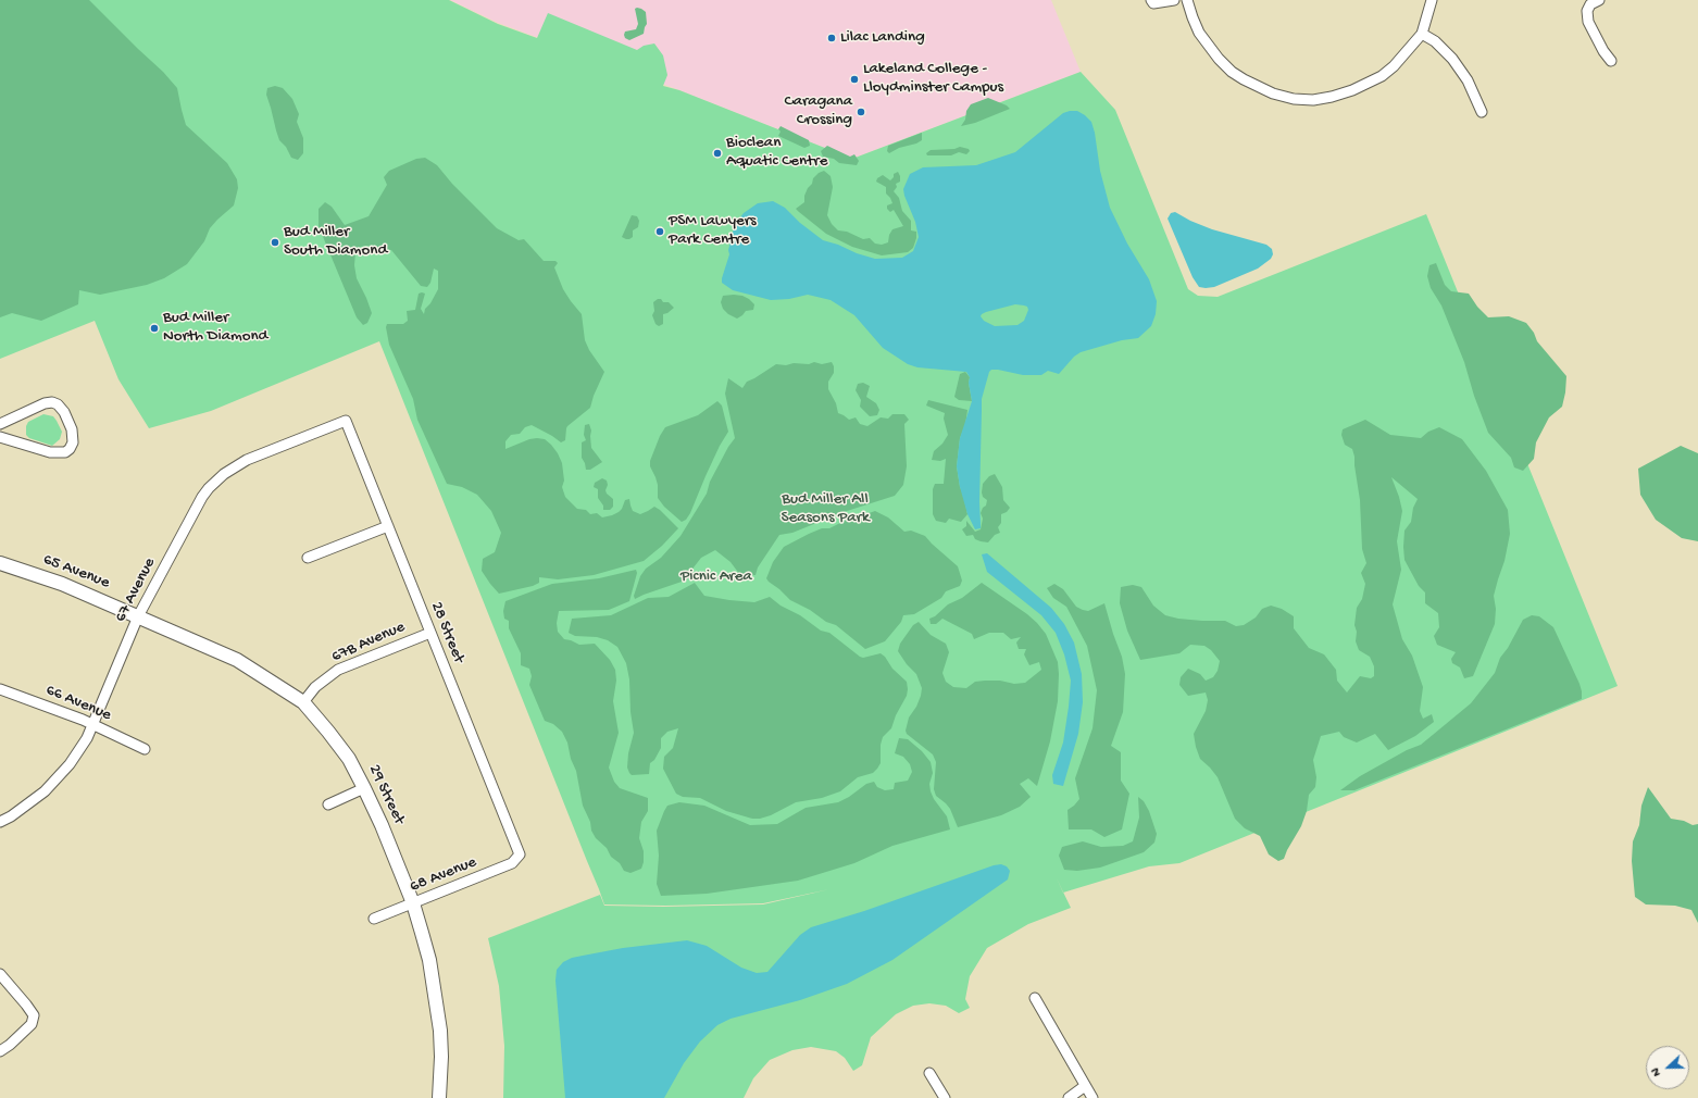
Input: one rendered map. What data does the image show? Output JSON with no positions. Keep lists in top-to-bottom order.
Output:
{
  "streets": {
    "street": [
      "65 Avenue",
      "67 Avenue",
      "28 Street",
      "67B Avenue",
      "66 Avenue",
      "29 Street",
      "68 Avenue"
    ]
  },
  "crossings": [
    ["65 Avenue", "67 Avenue"],
    ["65 Avenue", "29 Street"],
    ["67 Avenue", "28 Street"],
    ["67 Avenue", "66 Avenue"],
    ["67 Avenue", "29 Street"],
    ["28 Street", "67B Avenue"],
    ["28 Street", "68 Avenue"],
    ["67B Avenue", "29 Street"],
    ["29 Street", "68 Avenue"]
  ],
  "parks": ["Bud Miller All Seasons Park", "Picnic Area"],
  "places": [
    "Lilac Landing",
    "Lakeland College - Lloydminster Campus",
    "Caragana Crossing",
    "Bioclean Aquatic Centre",
    "PSM Lawyers Park Centre",
    "Bud Miller South Diamond",
    "Bud Miller North Diamond"
  ],
  "north": "left"
}
